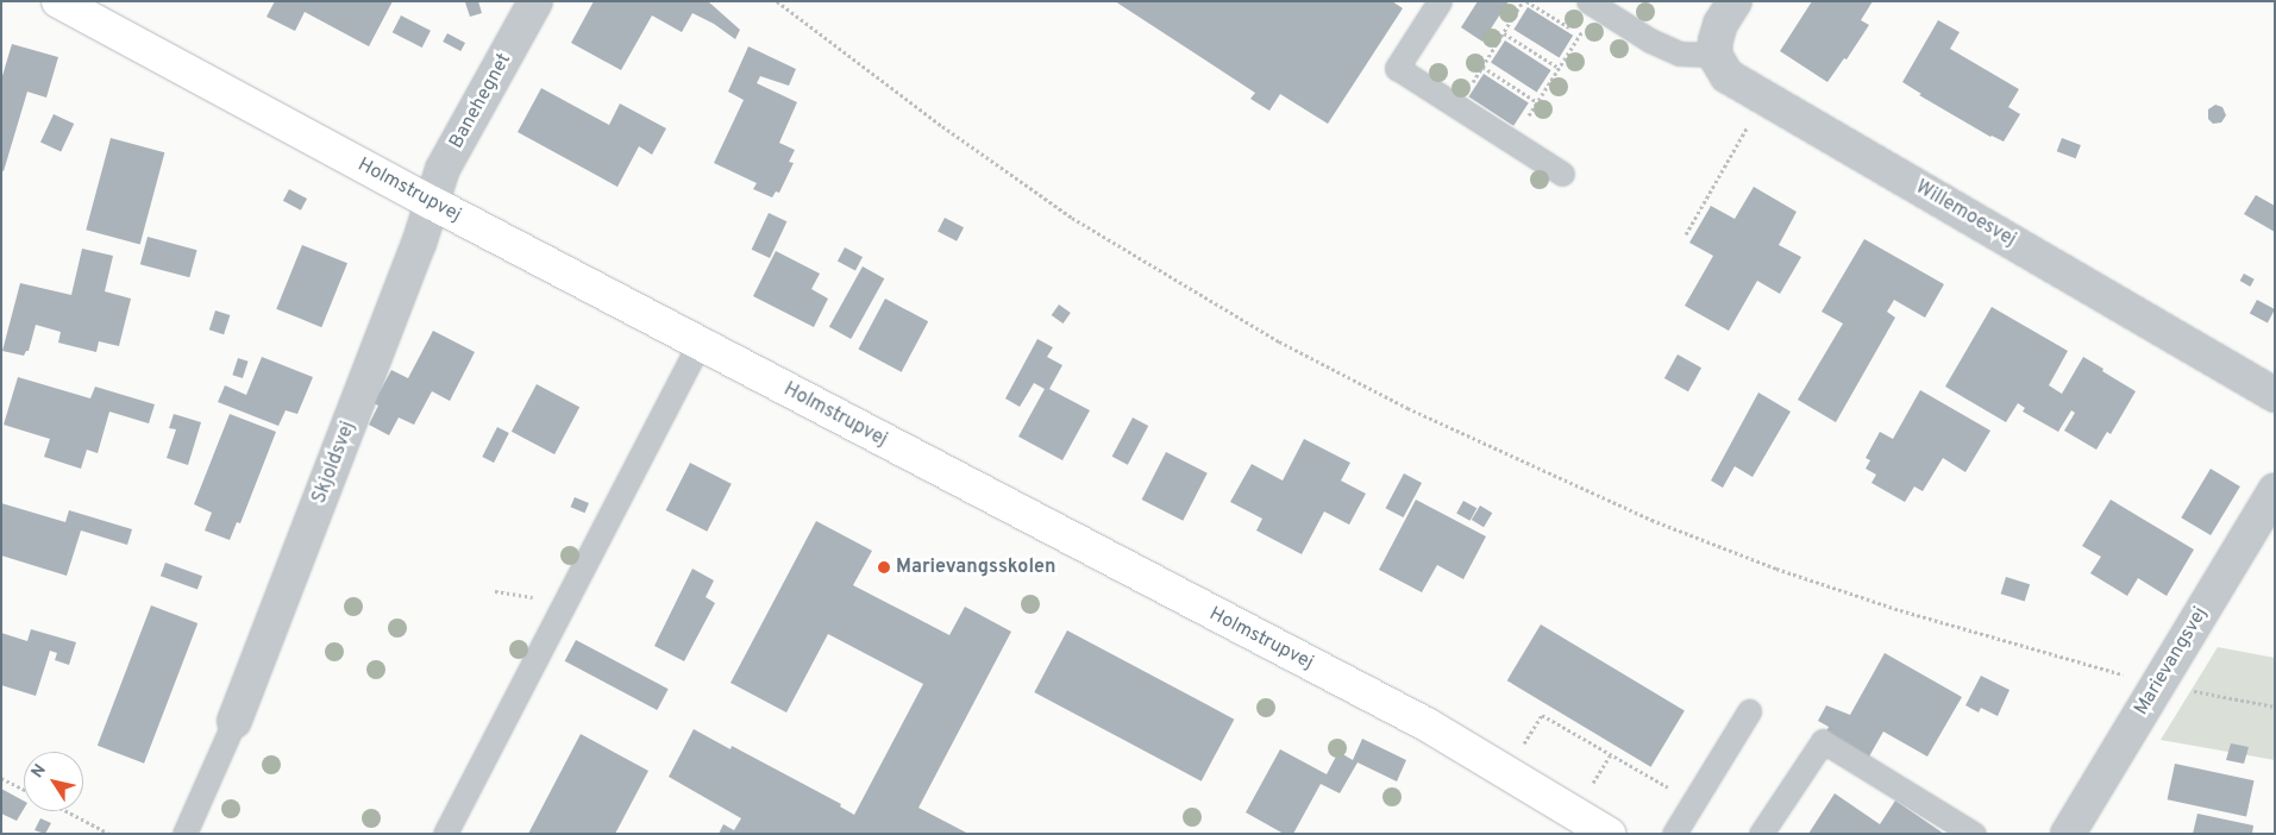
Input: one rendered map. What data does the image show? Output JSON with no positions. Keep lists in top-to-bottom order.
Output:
{
  "streets": {
    "street": [
      "Banehegnet",
      "Holmstrupvej",
      "Willemoesvej",
      "Skjoldsvej",
      "Marievangsvej"
    ]
  },
  "crossings": [
    ["Banehegnet", "Holmstrupvej"],
    ["Banehegnet", "Skjoldsvej"],
    ["Holmstrupvej", "Skjoldsvej"]
  ],
  "places": ["Marievangsskolen"],
  "north": "top left"
}
